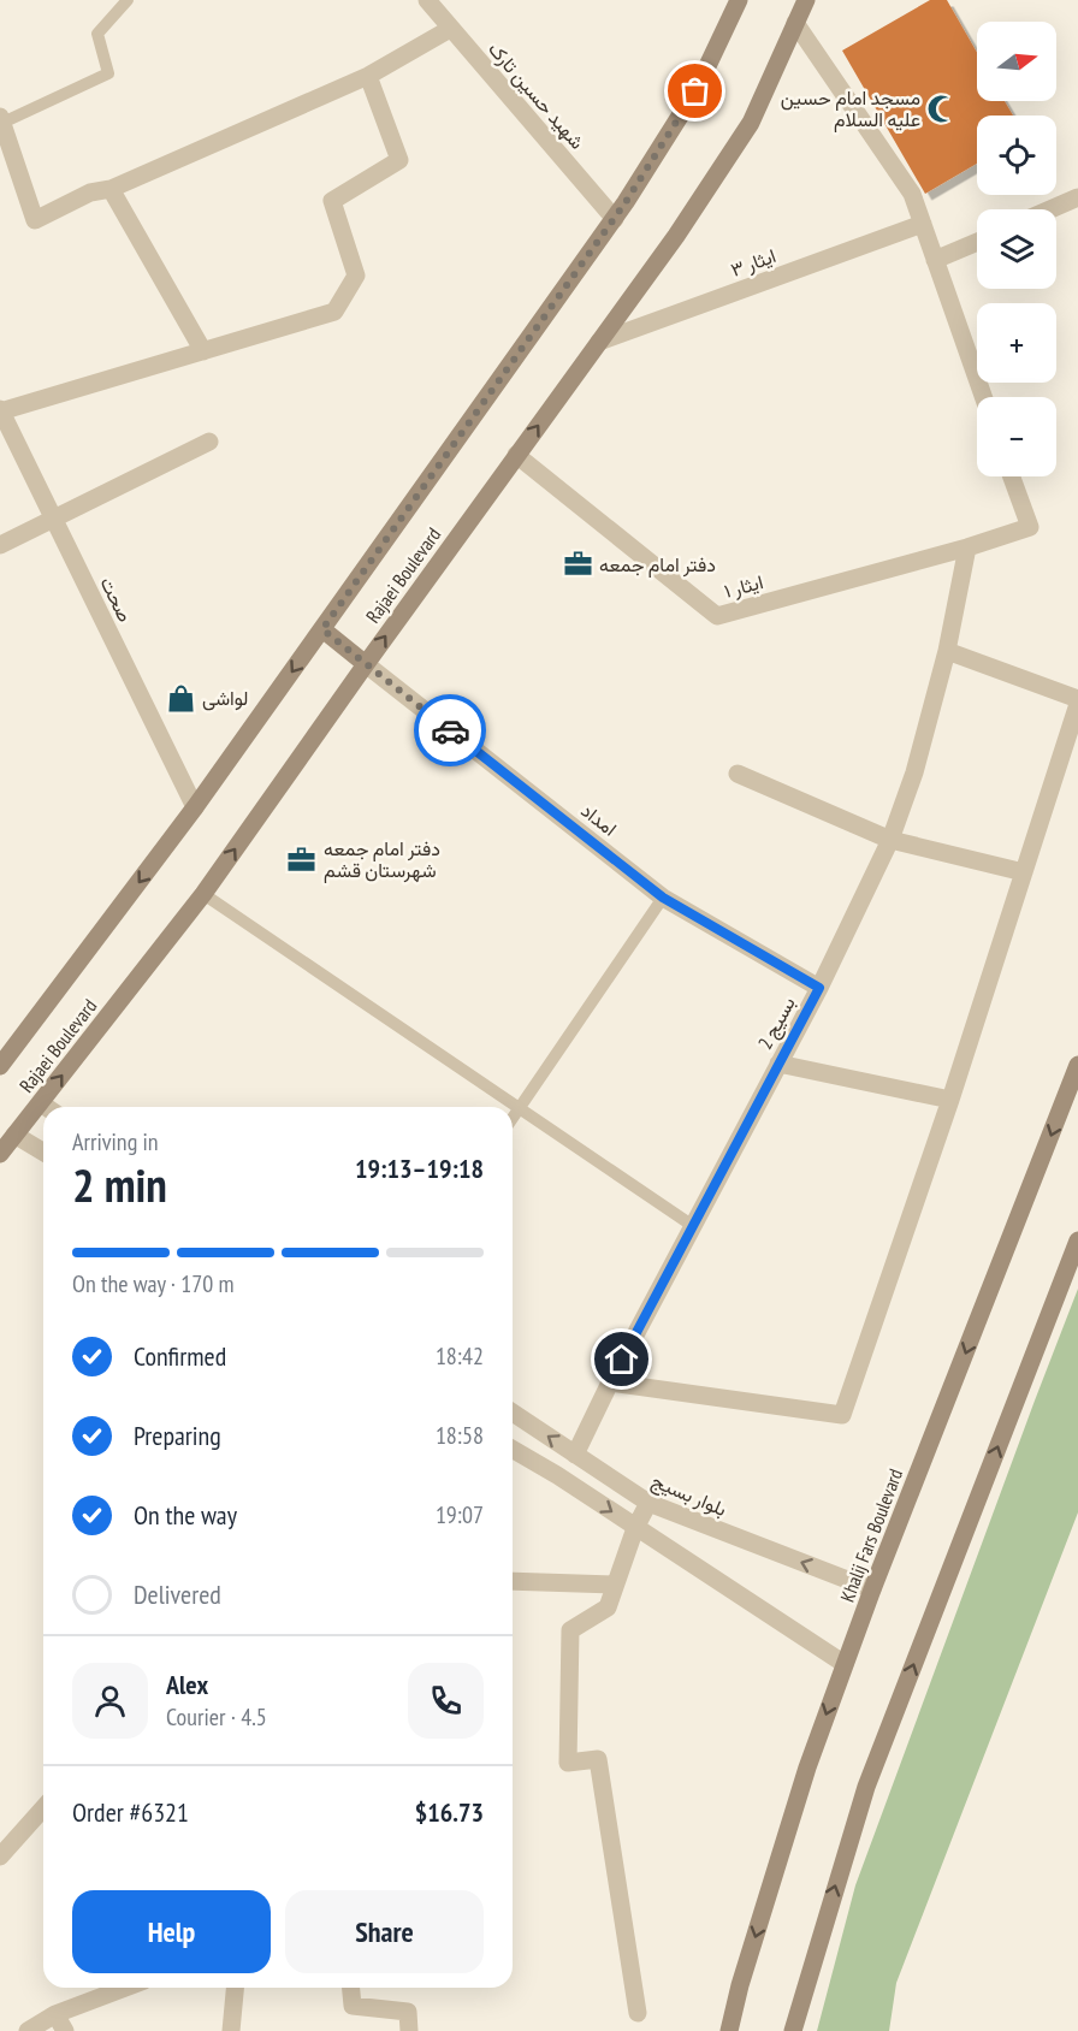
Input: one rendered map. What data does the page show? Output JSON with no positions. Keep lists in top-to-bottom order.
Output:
{
  "streets": {
    "main road": ["Rajaei Boulevard", "Khalij Fars Boulevard"],
    "street": [
      "شهید حسین تارک",
      "ایثار ۳",
      "ایثار ۱",
      "صحت",
      "امداد",
      "بسیج 2",
      "بلوار بسیج"
    ]
  },
  "crossings": [
    ["شهید حسین تارک", "Rajaei Boulevard"],
    ["ایثار ۳", "Rajaei Boulevard"],
    ["Rajaei Boulevard", "ایثار ۱"],
    ["Rajaei Boulevard", "صحت"],
    ["Rajaei Boulevard", "امداد"],
    ["ایثار ۱", "بسیج 2"],
    ["امداد", "بسیج 2"],
    ["بسیج 2", "بلوار بسیج"],
    ["بلوار بسیج", "Khalij Fars Boulevard"]
  ],
  "places": {
    "mosque": ["مسجد امام حسین علیه السلام"],
    "office": ["دفتر امام جمعه", "دفتر امام جمعه شهرستان قشم"],
    "shop": ["لواشی"]
  },
  "north": "right",
  "page": {
    "map_buttons": ["+", "−"],
    "heading": ["2 min", "Arriving in", "19:13–19:18"],
    "panel": [
      "Alex",
      "Courier · 4.5",
      "Order #6321",
      "$16.73"
    ],
    "bar": "On the way · 170 m",
    "list": [
      ["Confirmed", "18:42"],
      ["Preparing", "18:58"],
      ["On the way", "19:07"],
      "Delivered"
    ],
    "buttons": ["Help", "Share"]
  }
}
